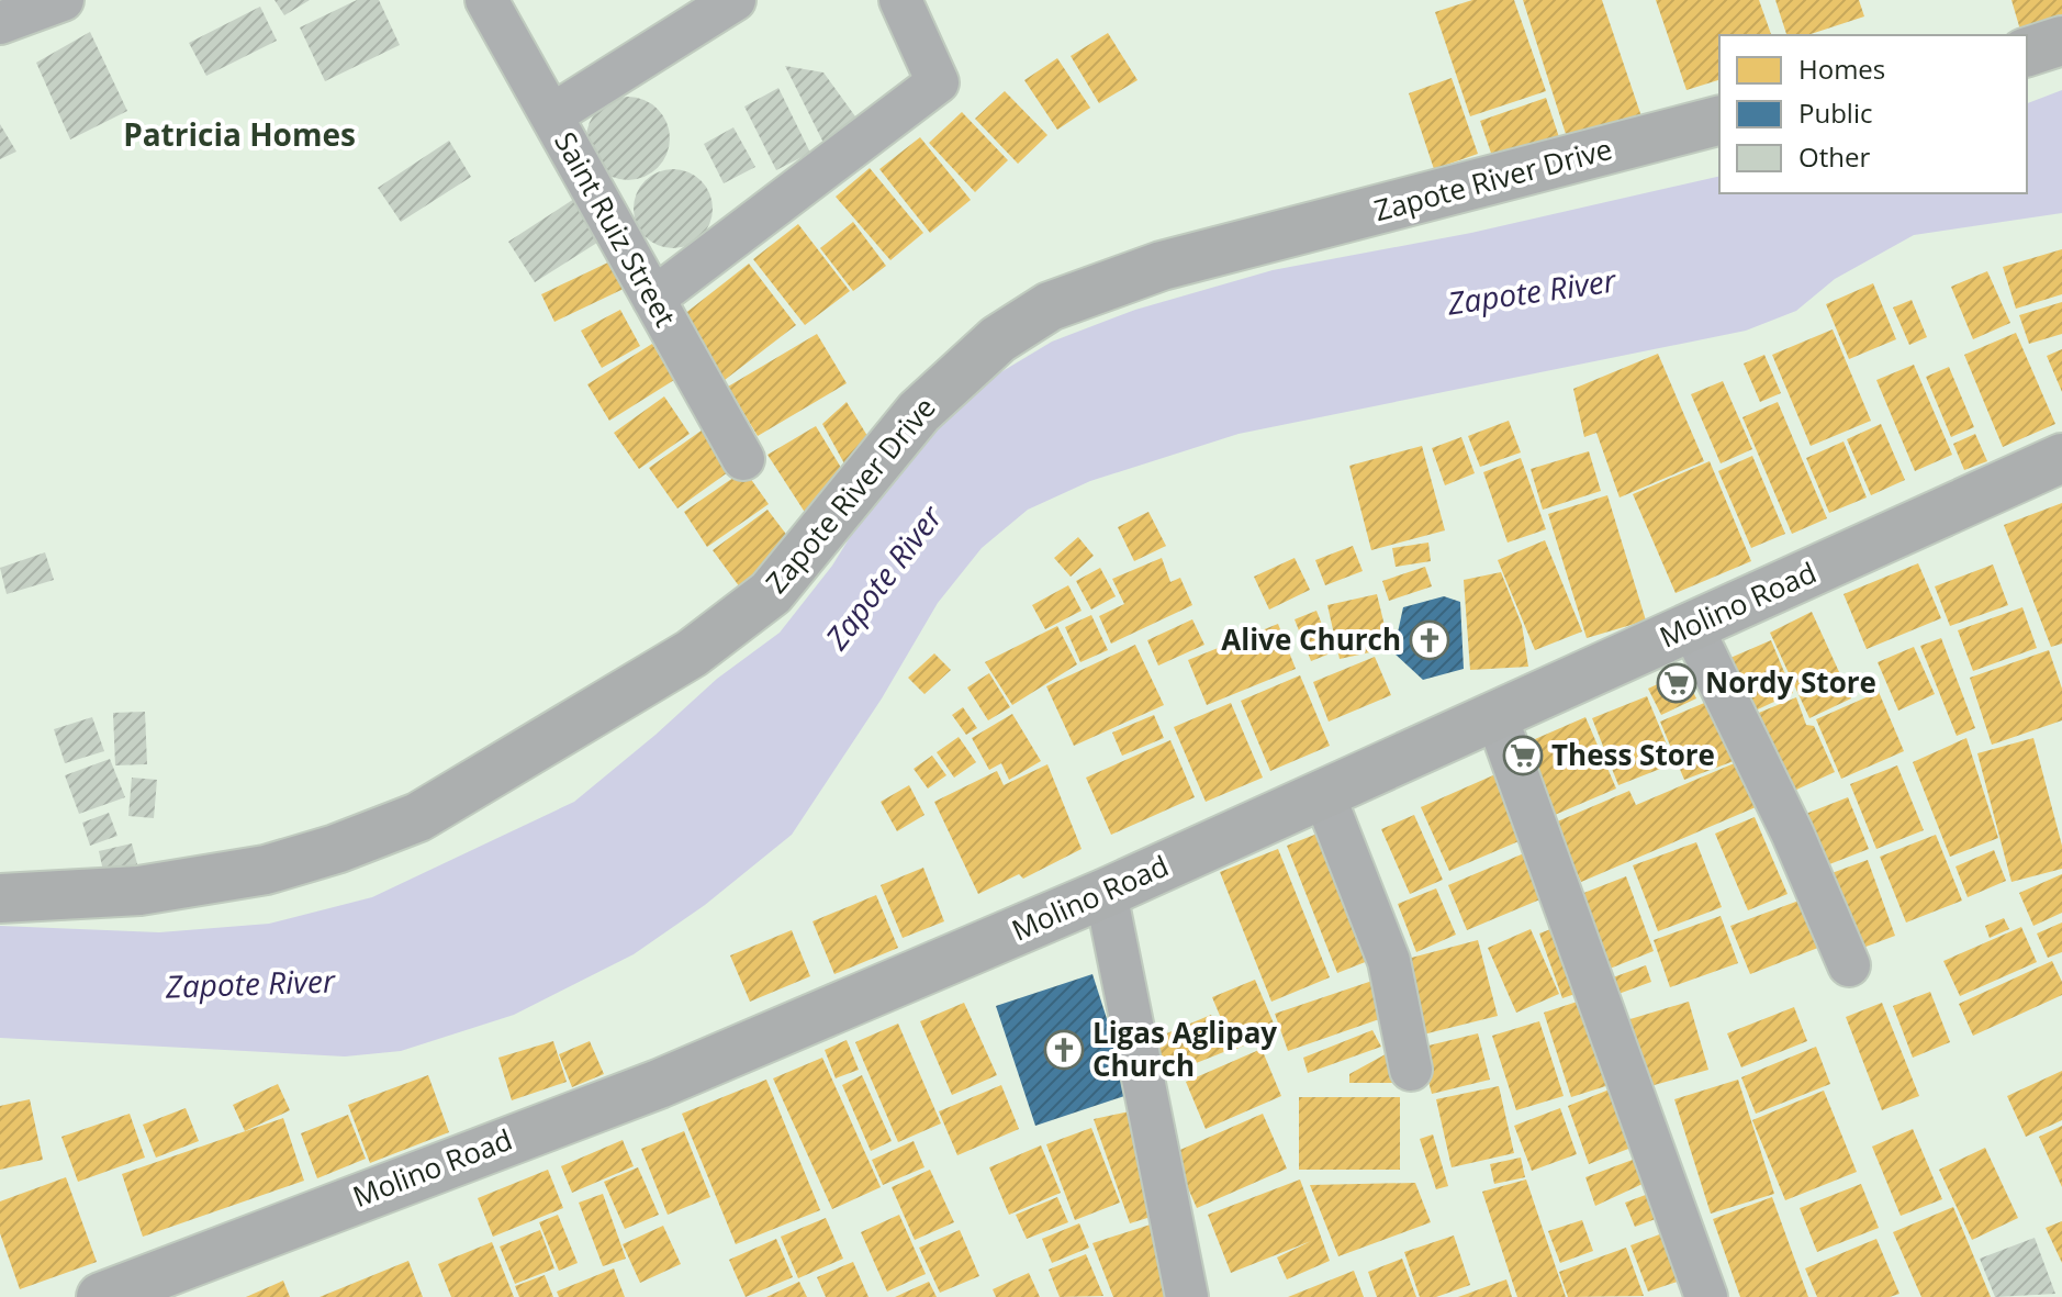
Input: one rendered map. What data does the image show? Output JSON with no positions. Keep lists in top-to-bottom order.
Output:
{
  "streets": {
    "main road": ["Zapote River Drive", "Molino Road"],
    "street": ["Saint Ruiz Street"]
  },
  "districts": ["Patricia Homes"],
  "water": ["Zapote River"],
  "places": {
    "church": ["Alive Church", "Ligas Aglipay Church"],
    "supermarket": ["Nordy Store", "Thess Store"]
  },
  "legend": ["Homes", "Public", "Other"]
}
